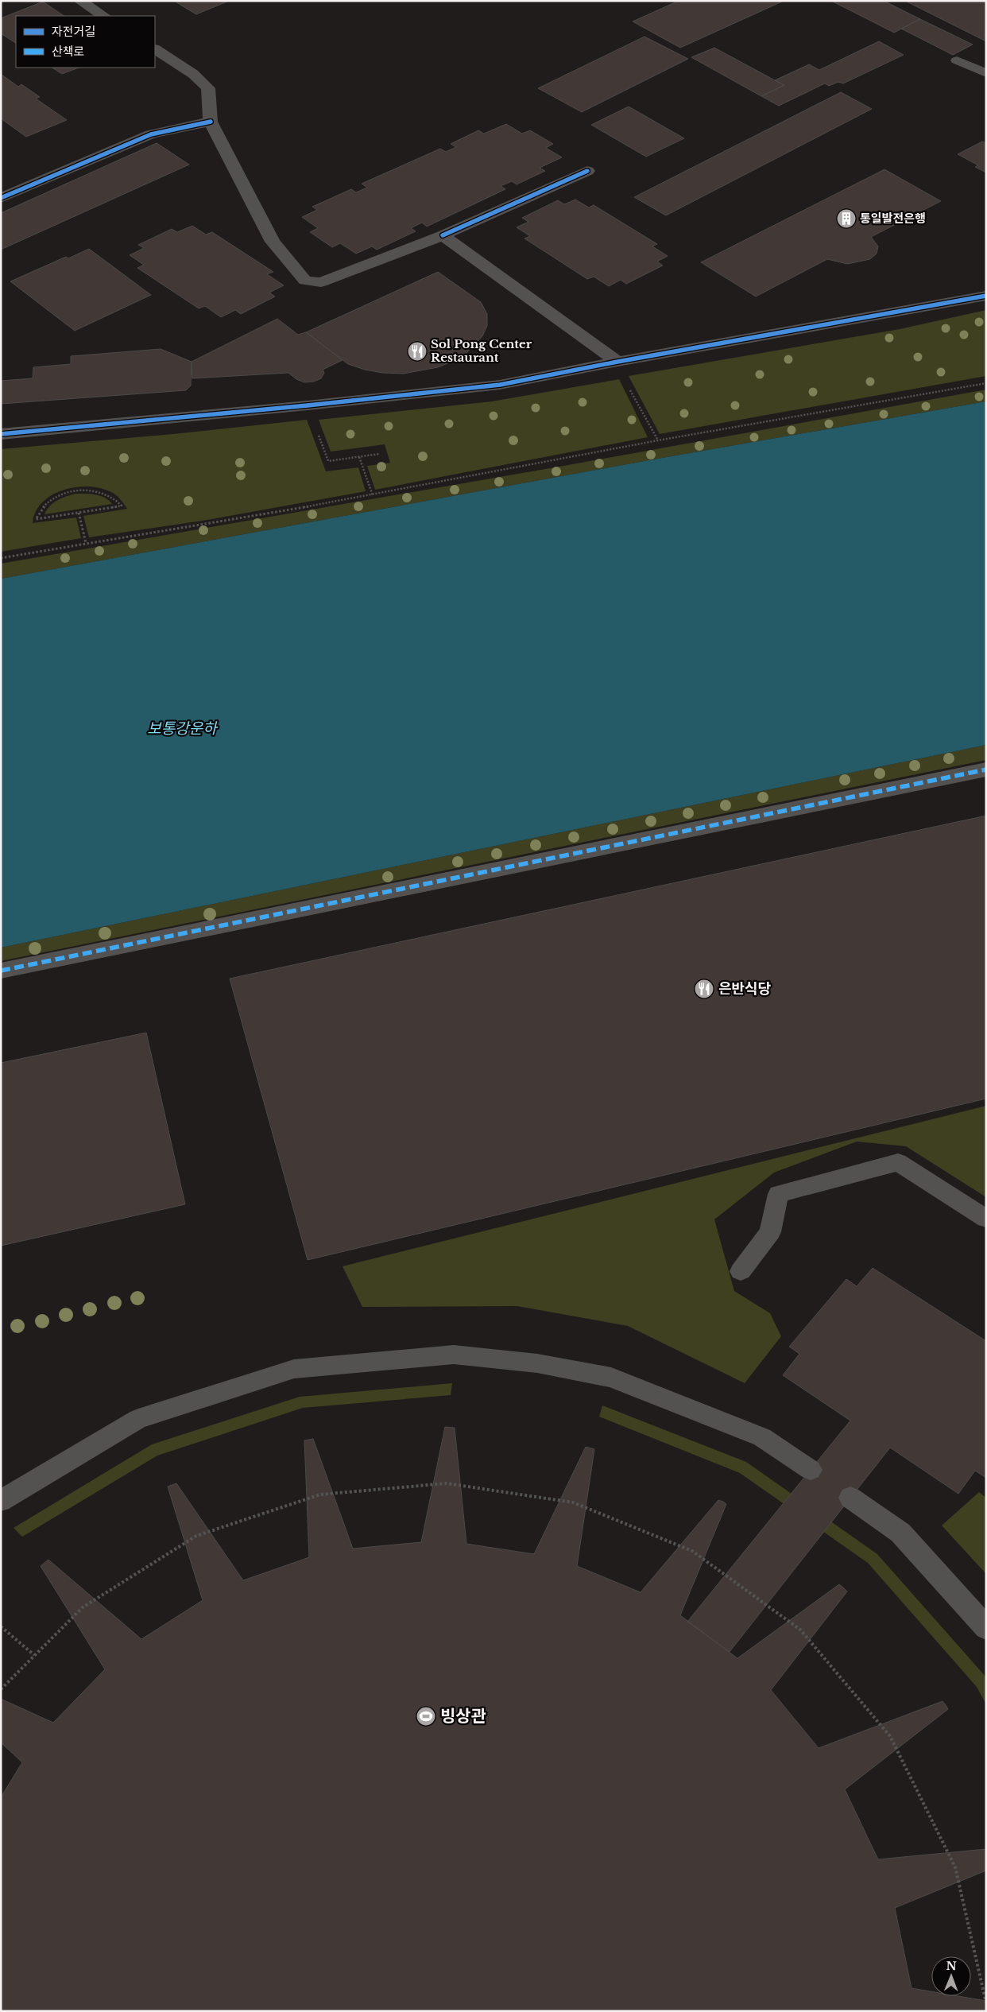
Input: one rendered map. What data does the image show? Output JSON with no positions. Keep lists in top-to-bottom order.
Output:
{
  "water": ["보통강운하"],
  "places": {
    "building": ["통일발전은행"],
    "restaurant": ["Sol Pong Center Restaurant", "은반식당"],
    "sports": ["빙상관"]
  },
  "legend": ["자전거길", "산책로"],
  "north": "top"
}
